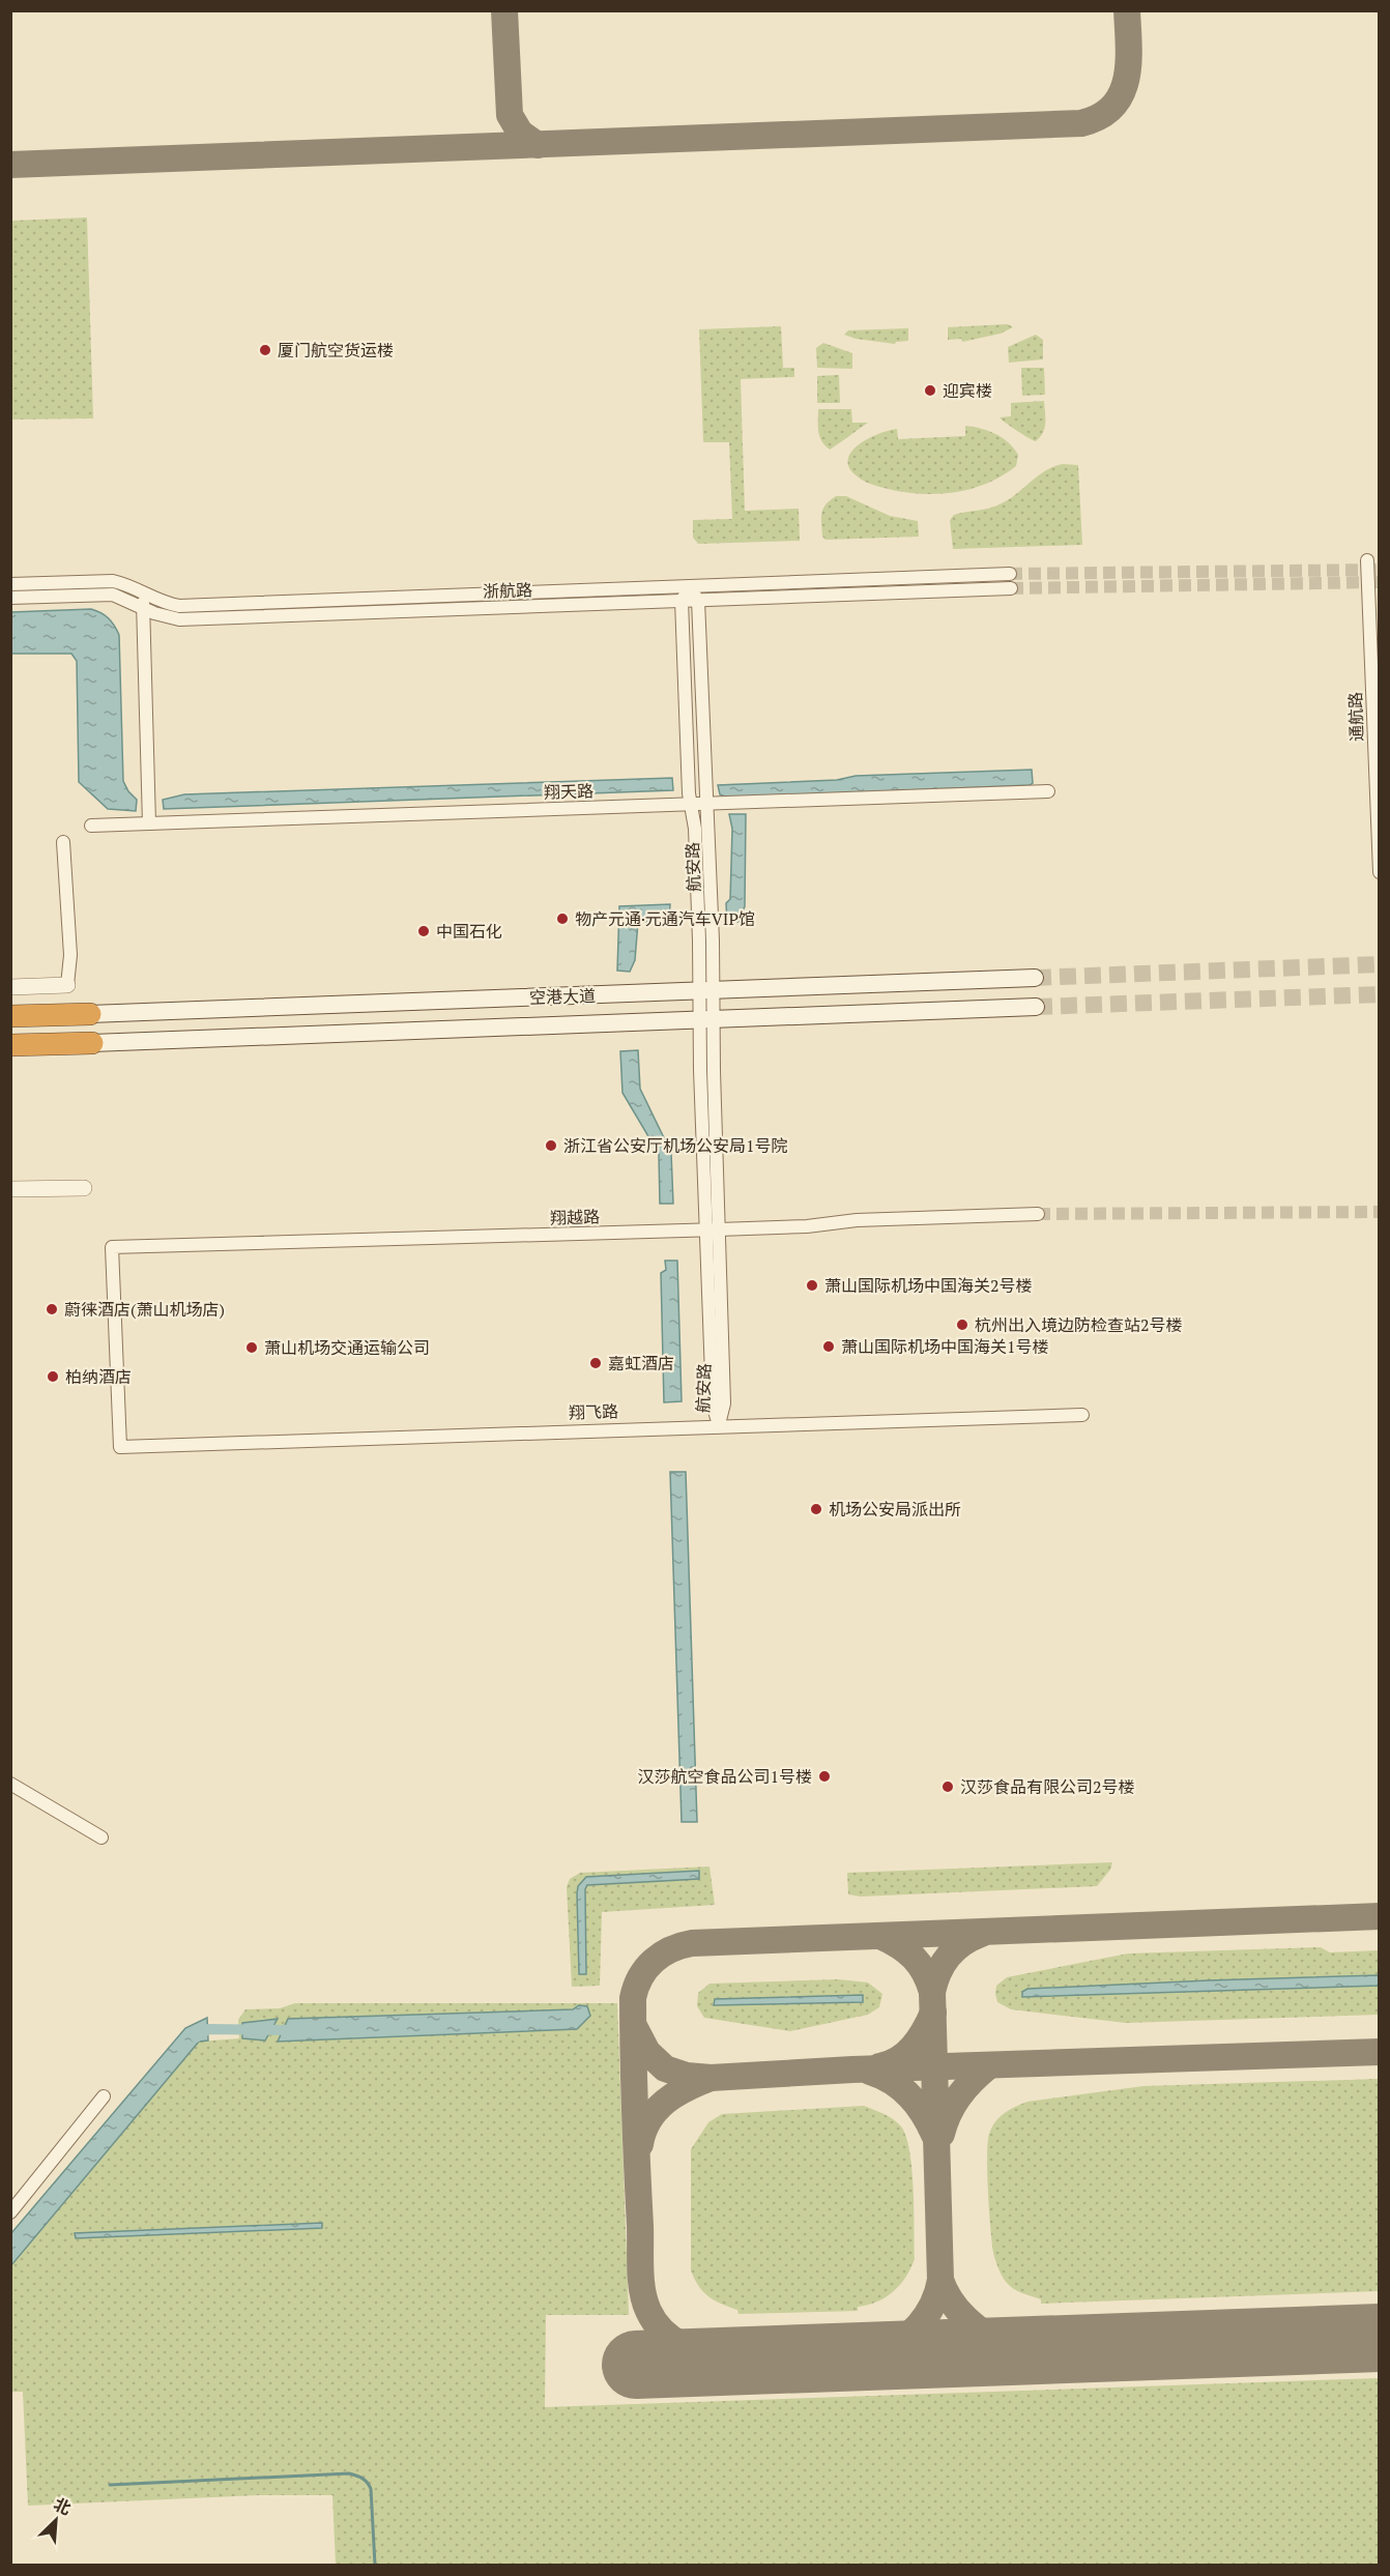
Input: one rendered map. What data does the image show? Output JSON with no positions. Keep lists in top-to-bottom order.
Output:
{
  "streets": {
    "main road": ["空港大道"],
    "street": [
      "浙航路",
      "通航路",
      "翔天路",
      "航安路",
      "翔越路",
      "翔飞路"
    ]
  },
  "crossings": [
    ["浙航路", "航安路"],
    ["翔天路", "航安路"],
    ["航安路", "空港大道"],
    ["航安路", "翔越路"],
    ["航安路", "翔飞路"],
    ["翔越路", "翔飞路"]
  ],
  "places": [
    "厦门航空货运楼",
    "迎宾楼",
    "物产元通·元通汽车VIP馆",
    "中国石化",
    "浙江省公安厅机场公安局1号院",
    "萧山国际机场中国海关2号楼",
    "蔚徕酒店(萧山机场店)",
    "杭州出入境边防检查站2号楼",
    "萧山国际机场中国海关1号楼",
    "萧山机场交通运输公司",
    "嘉虹酒店",
    "柏纳酒店",
    "机场公安局派出所",
    "汉莎航空食品公司1号楼",
    "汉莎食品有限公司2号楼"
  ],
  "north": "top right"
}
